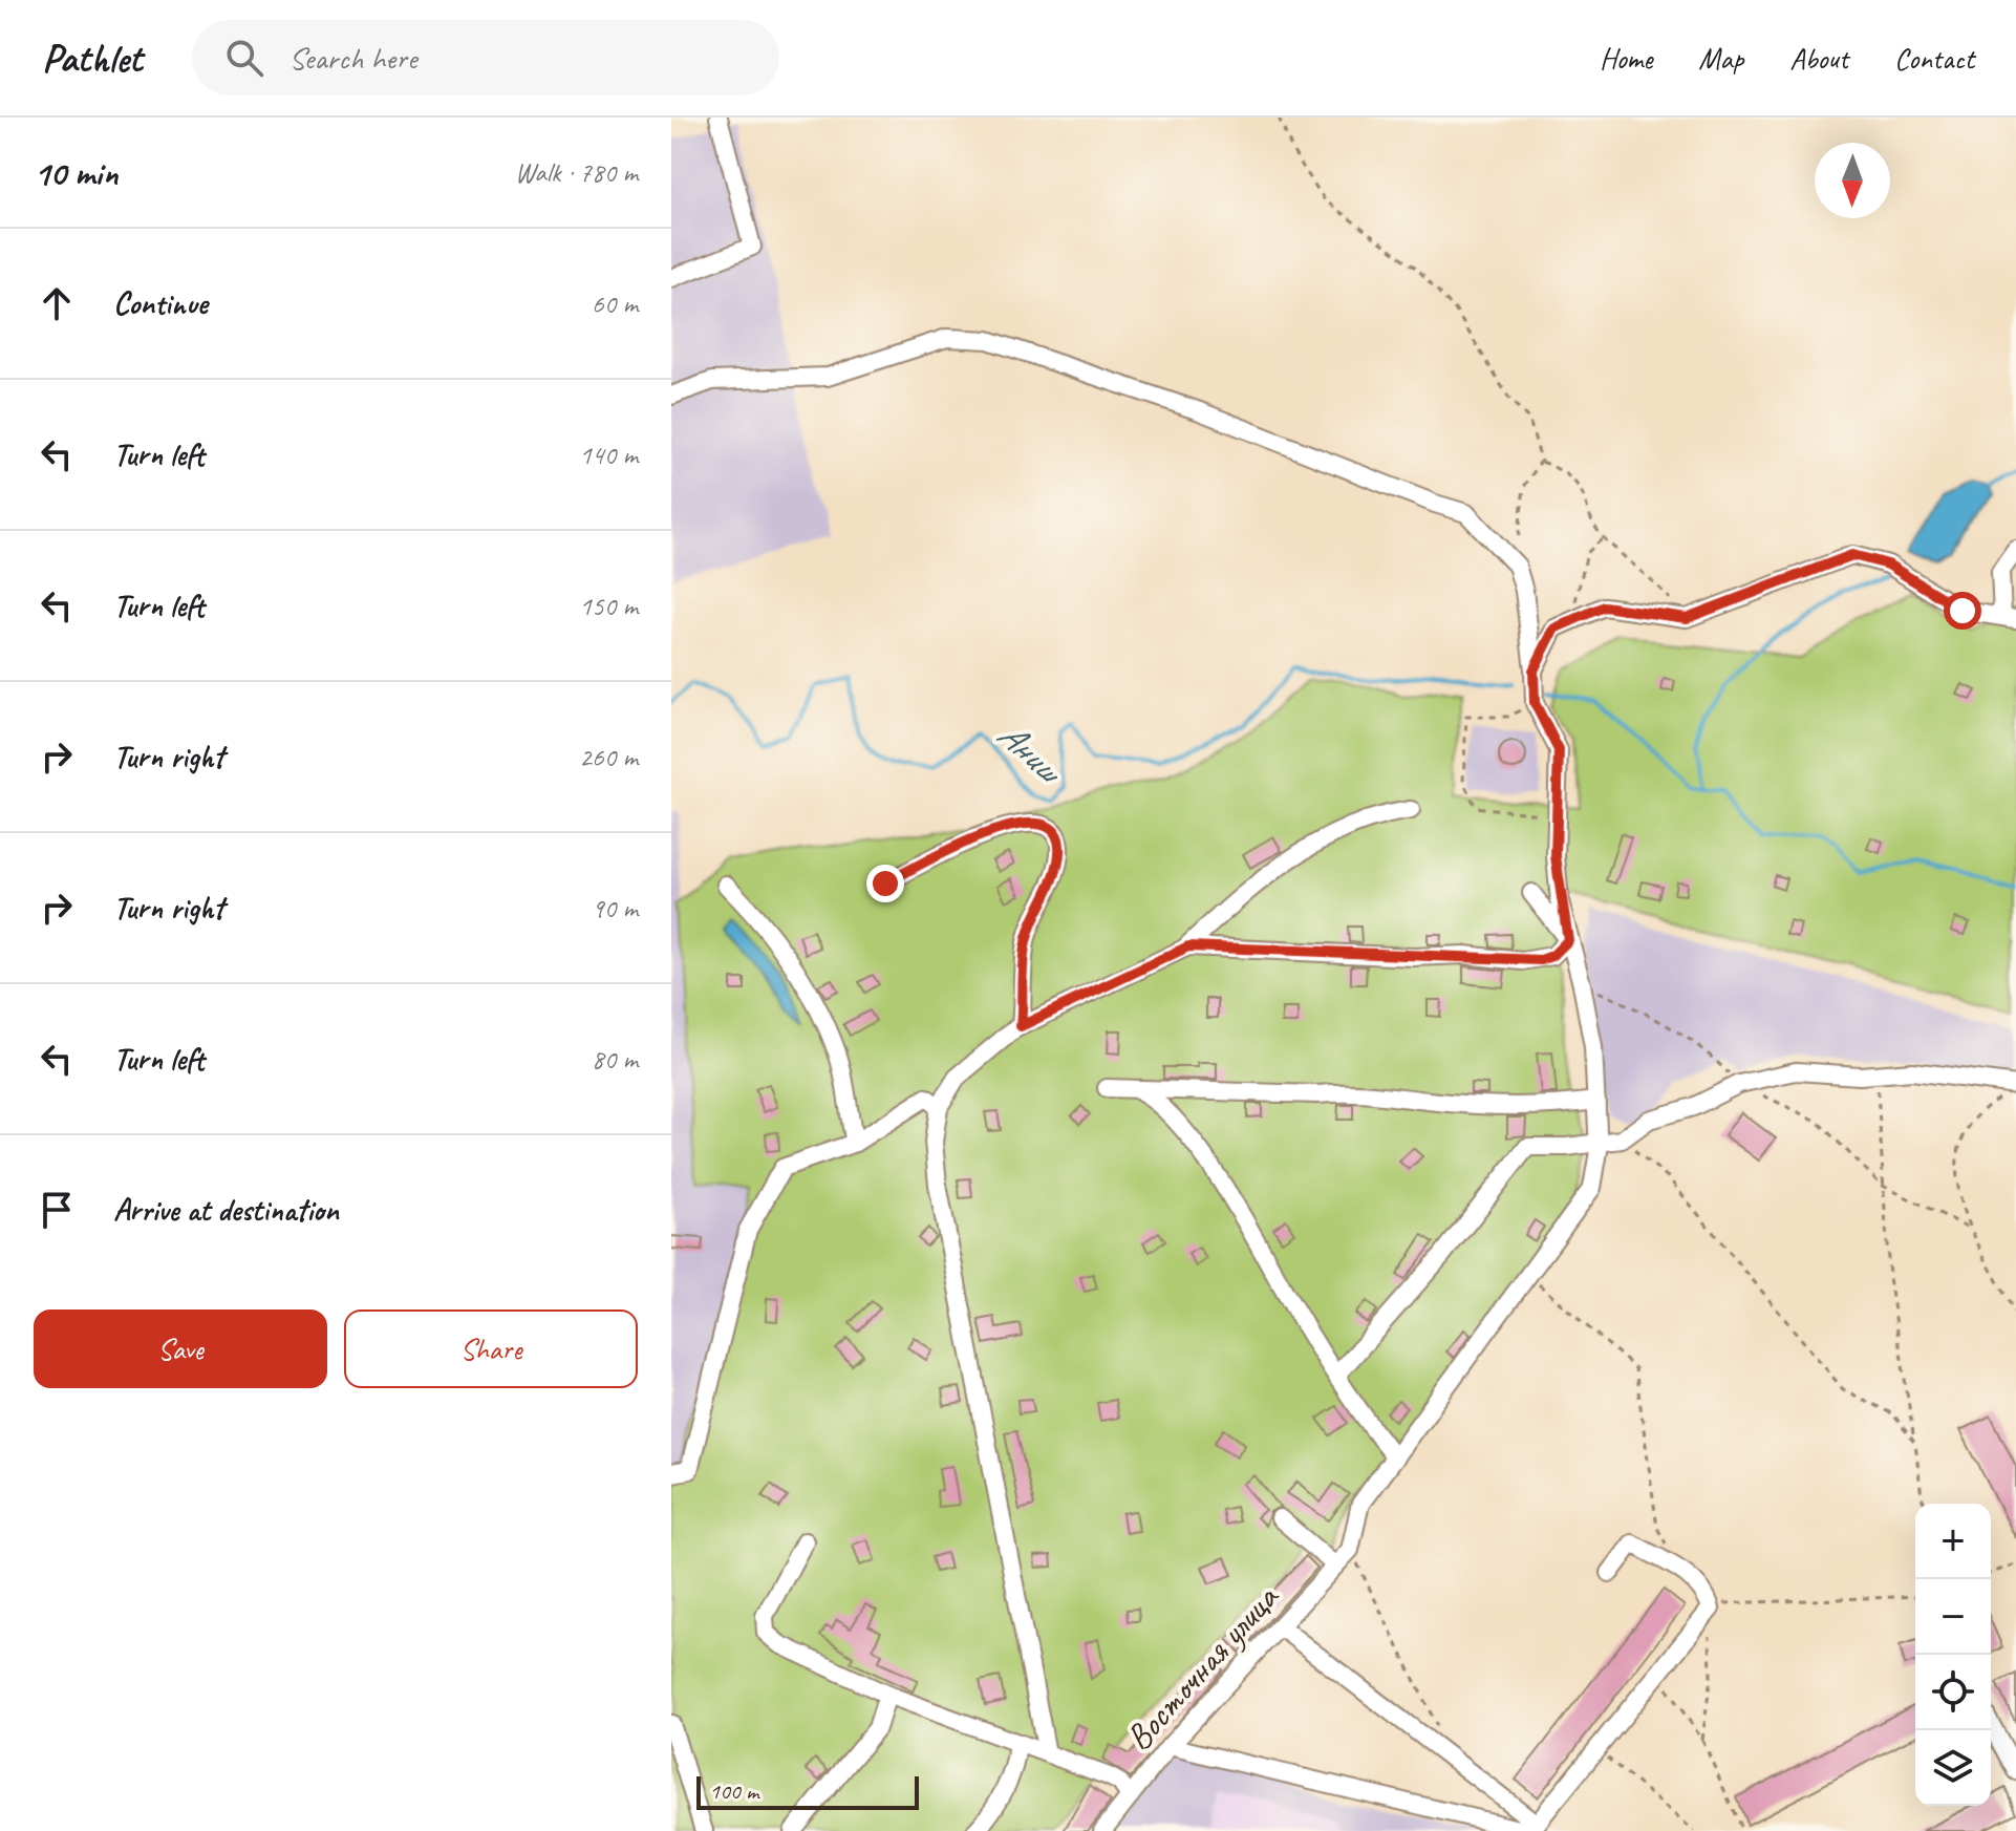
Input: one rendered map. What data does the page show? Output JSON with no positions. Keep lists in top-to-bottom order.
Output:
{
  "streets": {
    "street": ["Восточная улица"]
  },
  "water": ["Аниш"],
  "scale_bar": "100 m",
  "north": "bottom",
  "page": {
    "header": "Pathlet",
    "search": "Search here",
    "nav": [
      "Home",
      "Map",
      "About",
      "Contact"
    ],
    "heading": ["10 min", "Walk · 780 m"],
    "list": [
      ["Continue", "60 m"],
      ["Turn left", "140 m"],
      ["Turn left", "150 m"],
      ["Turn right", "260 m"],
      ["Turn right", "90 m"],
      ["Turn left", "80 m"],
      "Arrive at destination"
    ],
    "buttons": ["Save", "Share"],
    "map_buttons": ["+", "−"],
    "scale": "100 m"
  }
}
